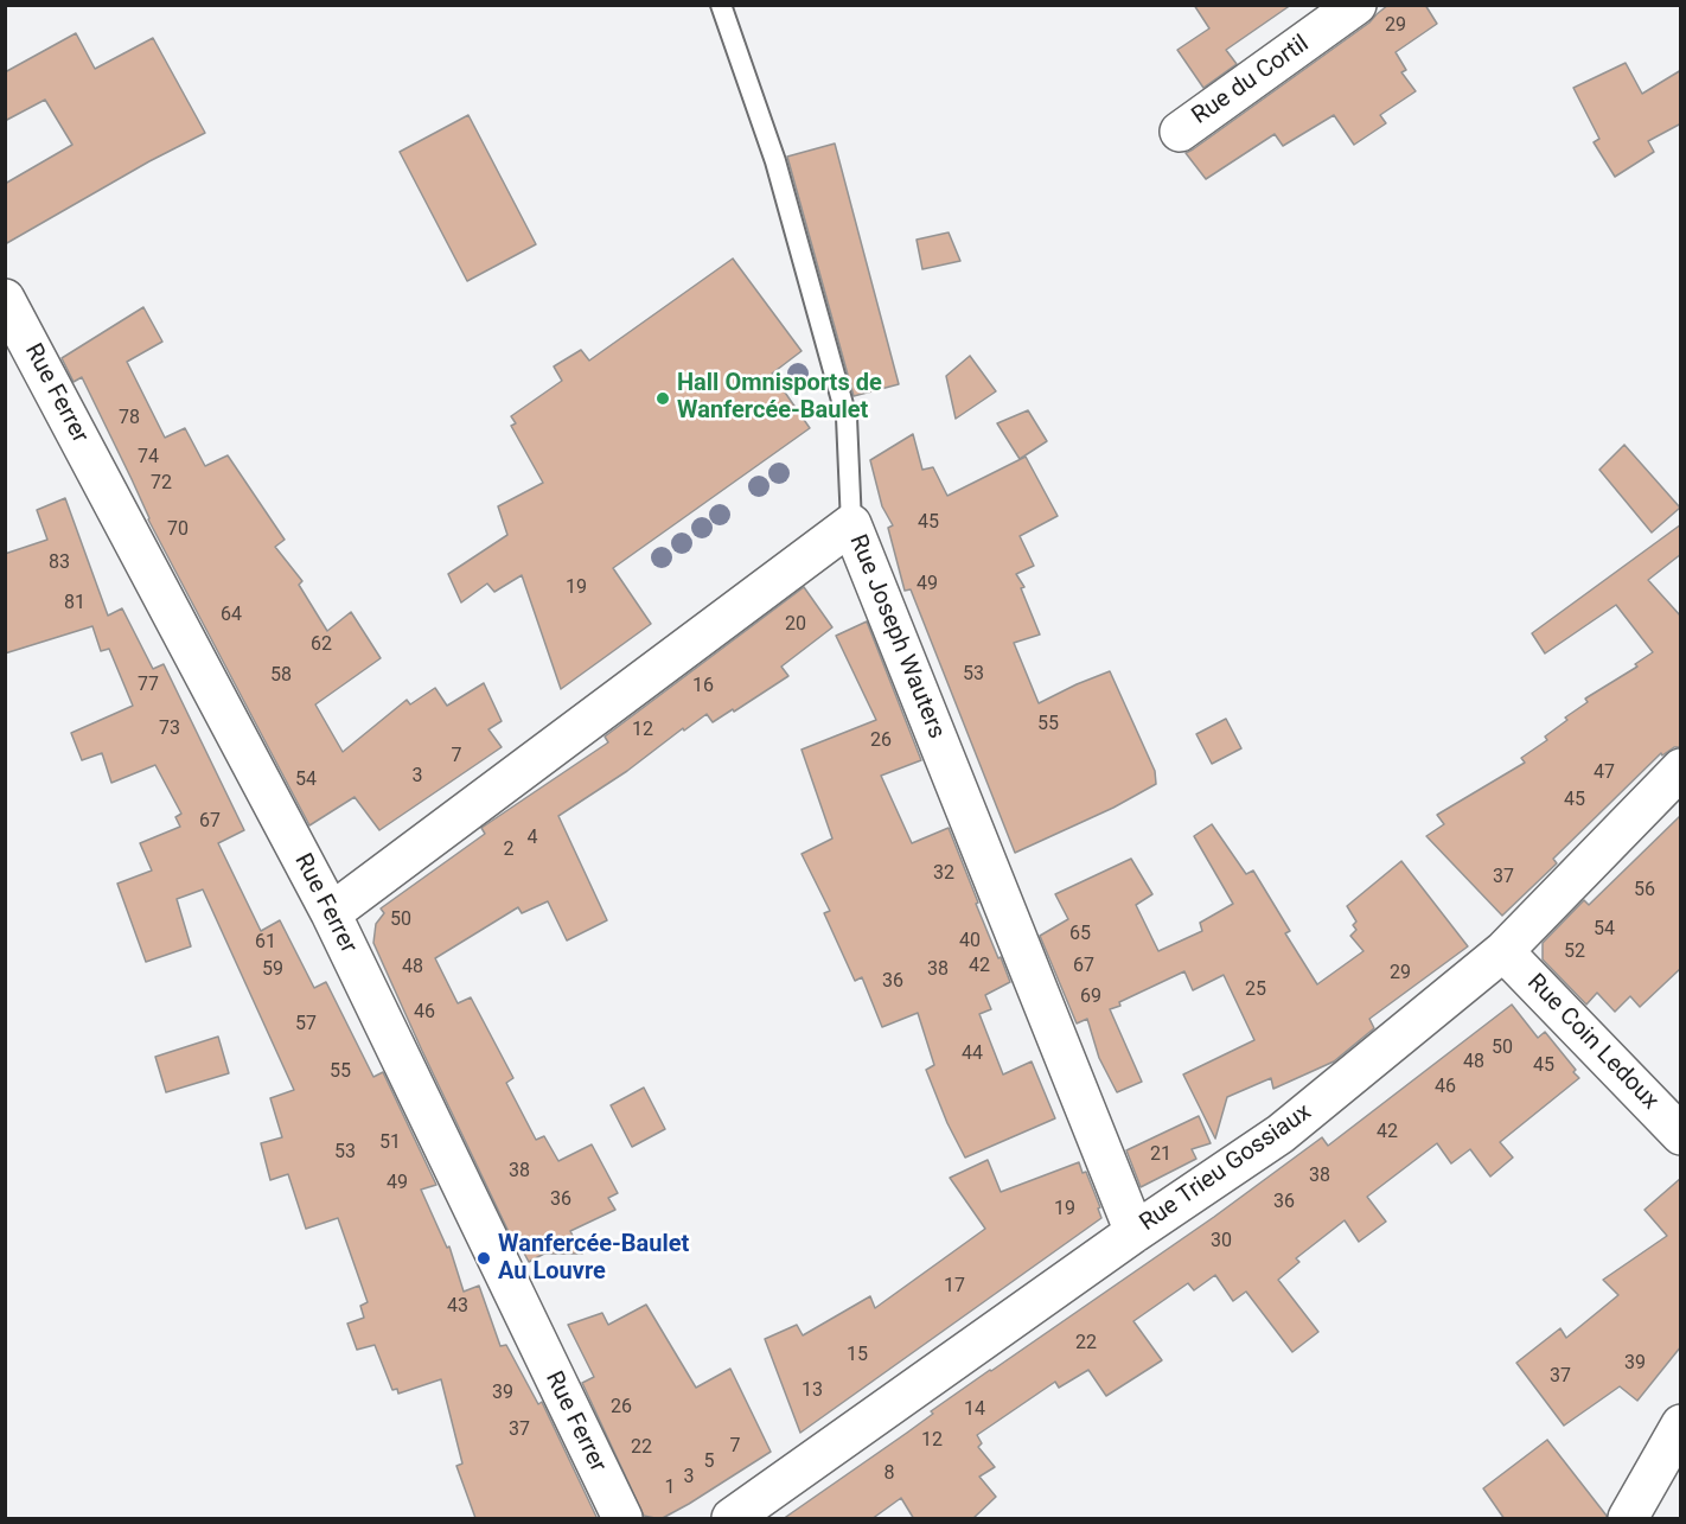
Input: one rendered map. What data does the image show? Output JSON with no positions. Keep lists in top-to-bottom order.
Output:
{
  "streets": {
    "street": [
      "Rue du Cortil",
      "Rue Ferrer",
      "Rue Joseph Wauters",
      "Rue Coin Ledoux",
      "Rue Trieu Gossiaux"
    ]
  },
  "crossings": [
    ["Rue Ferrer", "Rue Joseph Wauters"],
    ["Rue Joseph Wauters", "Rue Trieu Gossiaux"],
    ["Rue Coin Ledoux", "Rue Trieu Gossiaux"]
  ],
  "places": ["Hall Omnisports de Wanfercée-Baulet", "Wanfercée-Baulet Au Louvre"],
  "house_numbers": [
    "29",
    "78",
    "74",
    "72",
    "45",
    "70",
    "83",
    "49",
    "19",
    "81",
    "64",
    "20",
    "62",
    "53",
    "58",
    "77",
    "16",
    "55",
    "73",
    "12",
    "26",
    "7",
    "47",
    "3",
    "54",
    "45",
    "67",
    "4",
    "2",
    "32",
    "37",
    "56",
    "50",
    "54",
    "65",
    "40",
    "61",
    "52",
    "42",
    "67",
    "48",
    "59",
    "38",
    "29",
    "36",
    "25",
    "69",
    "46",
    "57",
    "50",
    "44",
    "48",
    "45",
    "55",
    "46",
    "42",
    "51",
    "53",
    "21",
    "38",
    "38",
    "49",
    "36",
    "36",
    "19",
    "30",
    "17",
    "43",
    "22",
    "15",
    "39",
    "37",
    "13",
    "39",
    "26",
    "14",
    "37",
    "12",
    "7",
    "22",
    "5",
    "8",
    "3",
    "1"
  ]
}
